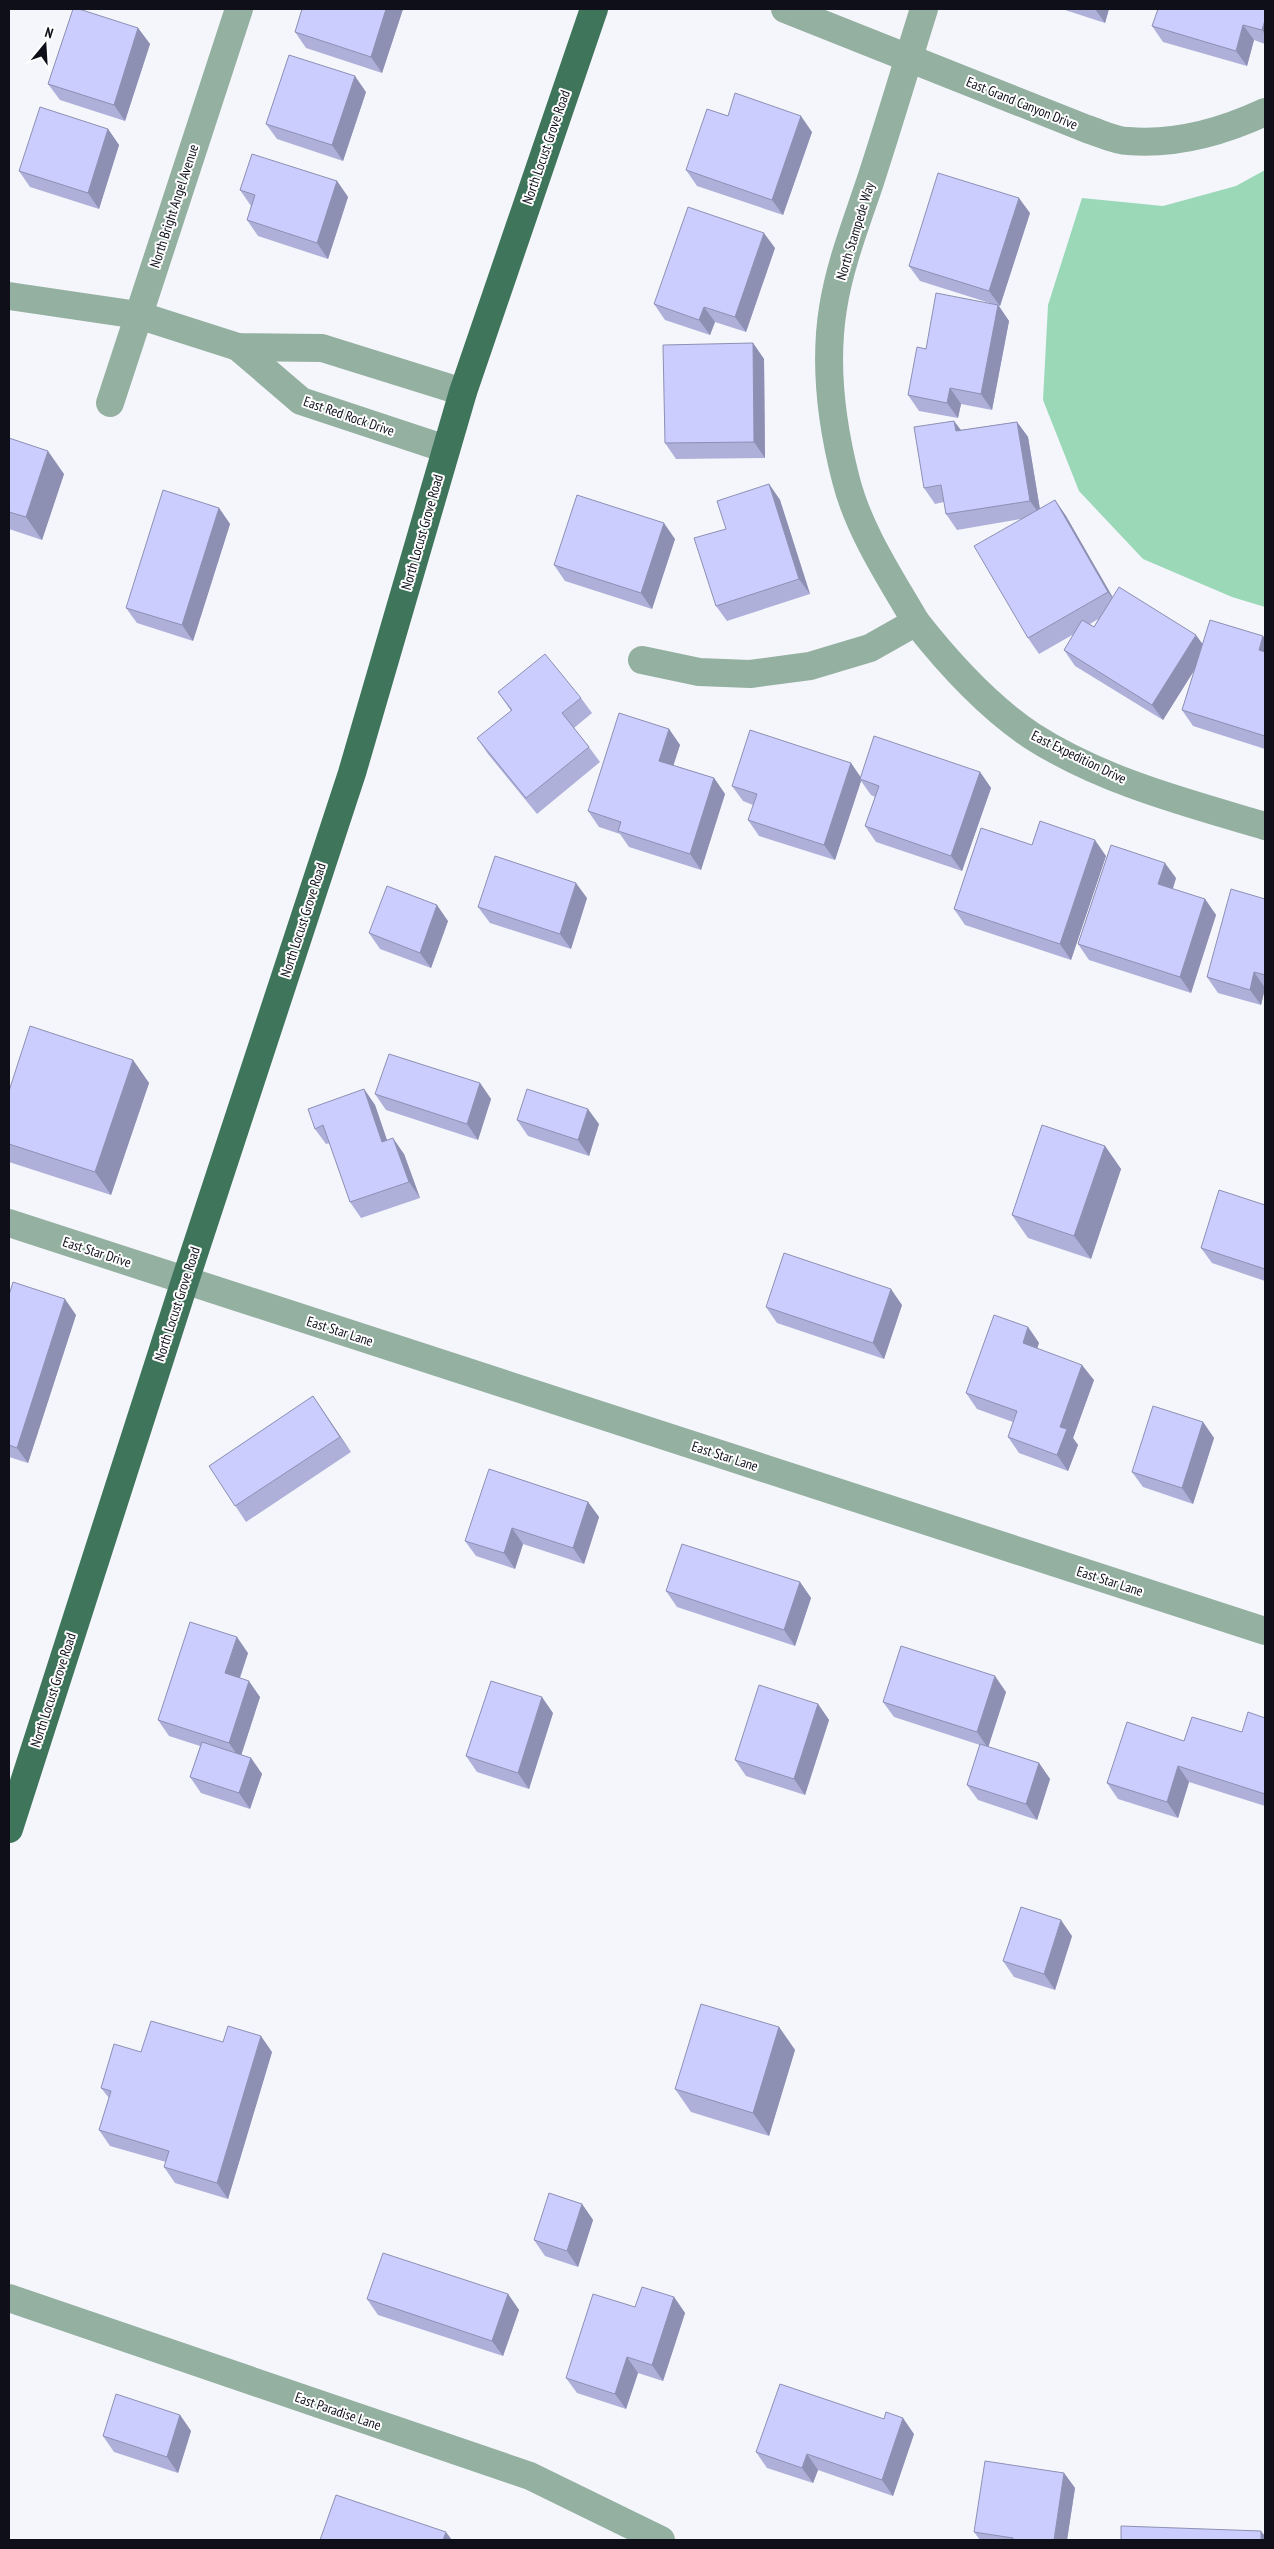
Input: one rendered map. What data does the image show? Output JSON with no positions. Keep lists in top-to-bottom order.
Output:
{
  "streets": {
    "main road": ["North Locust Grove Road"],
    "street": [
      "East Grand Canyon Drive",
      "North Bright Angel Avenue",
      "North Stampede Way",
      "East Red Rock Drive",
      "East Expedition Drive",
      "East Star Drive",
      "East Star Lane",
      "East Paradise Lane"
    ]
  },
  "crossings": [
    ["East Grand Canyon Drive", "North Stampede Way"],
    ["North Locust Grove Road", "East Red Rock Drive"],
    ["North Locust Grove Road", "East Star Drive"],
    ["North Locust Grove Road", "East Star Lane"],
    ["North Bright Angel Avenue", "East Red Rock Drive"],
    ["North Stampede Way", "East Expedition Drive"],
    ["East Star Drive", "East Star Lane"]
  ],
  "north": "top"
}
